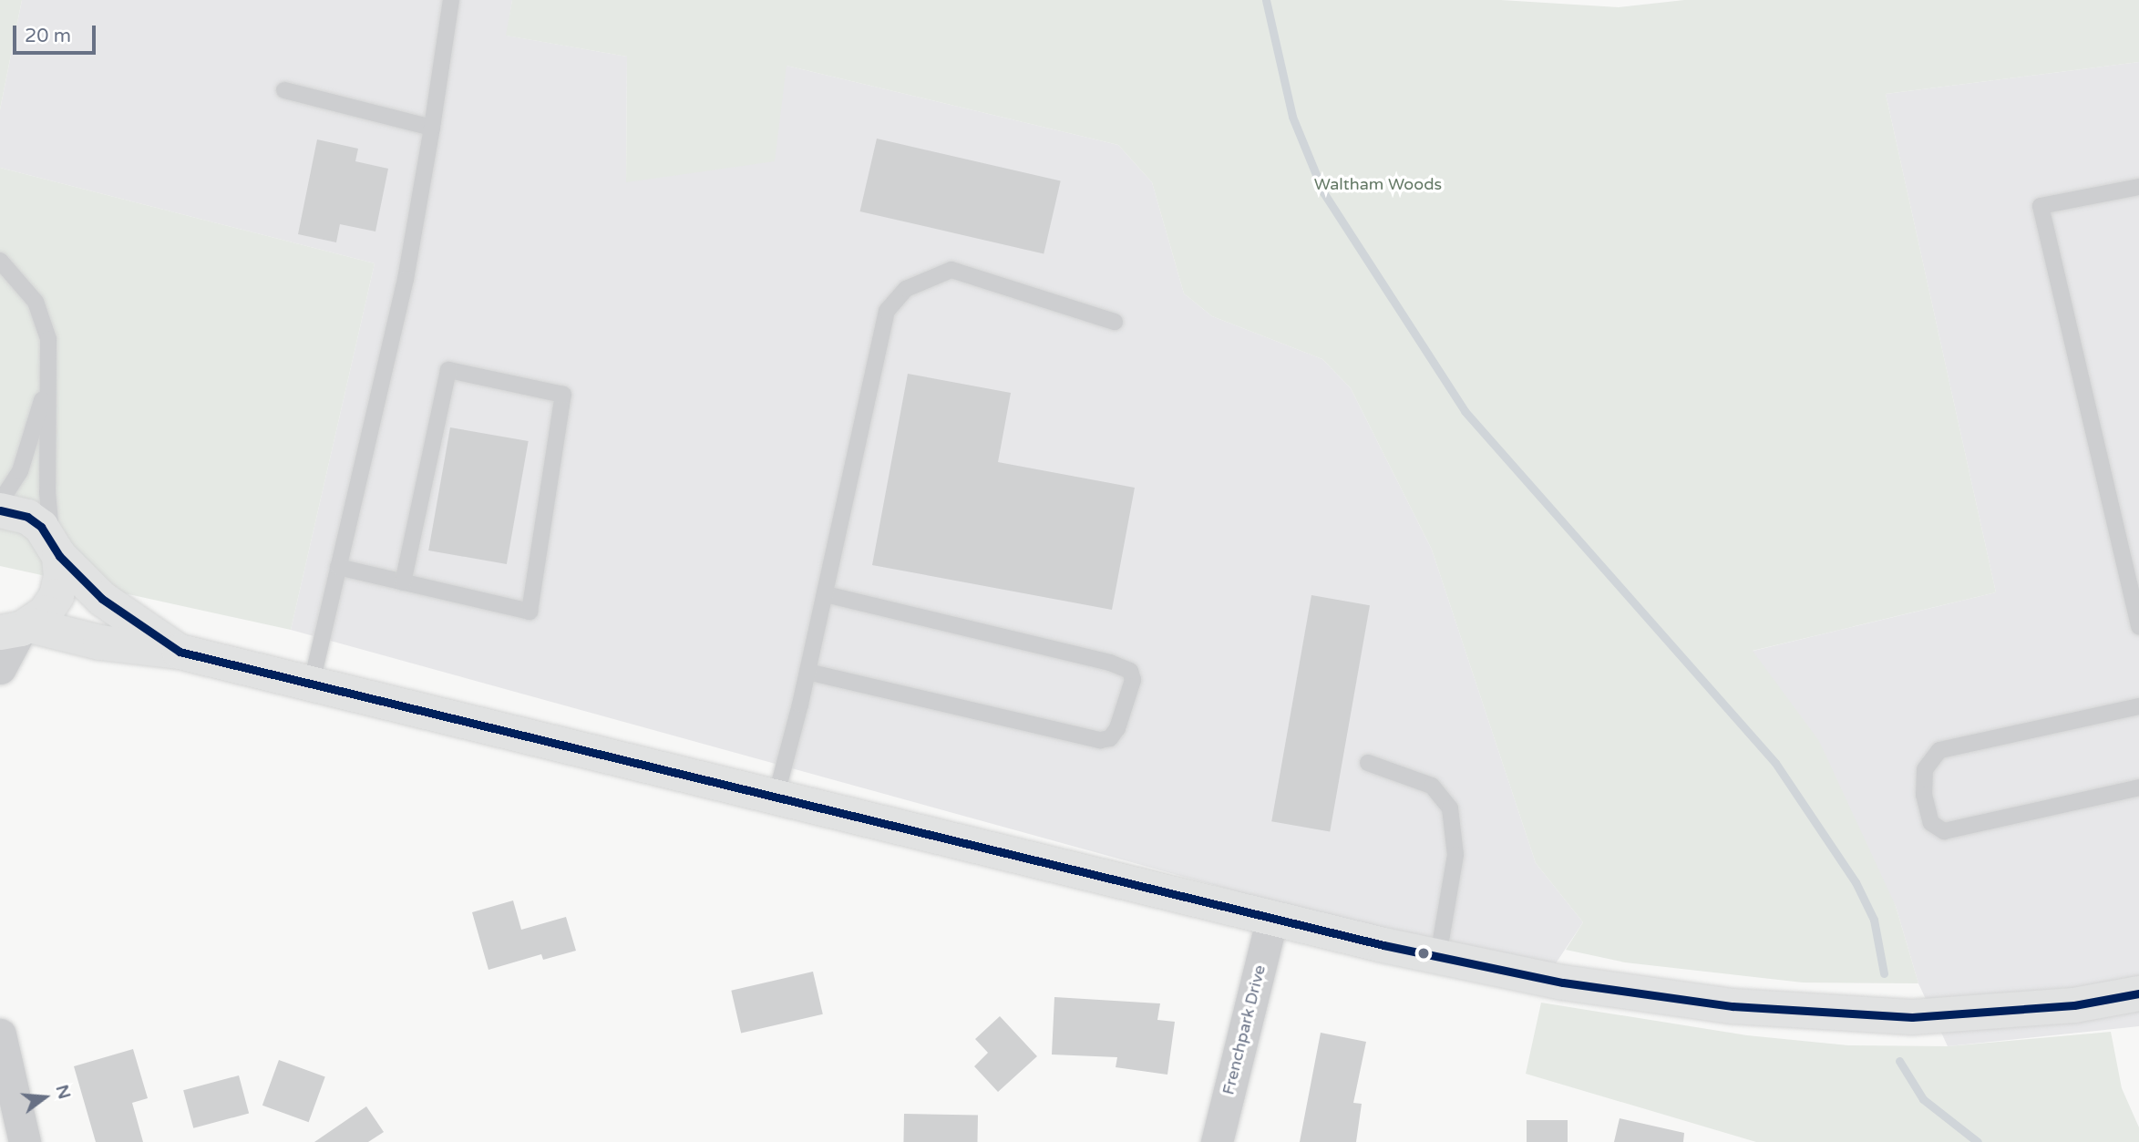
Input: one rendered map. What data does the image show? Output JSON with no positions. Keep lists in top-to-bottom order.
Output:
{
  "streets": {
    "street": ["Frenchpark Drive"]
  },
  "parks": ["Waltham Woods"],
  "scale_bar": "20 m",
  "north": "right"
}
